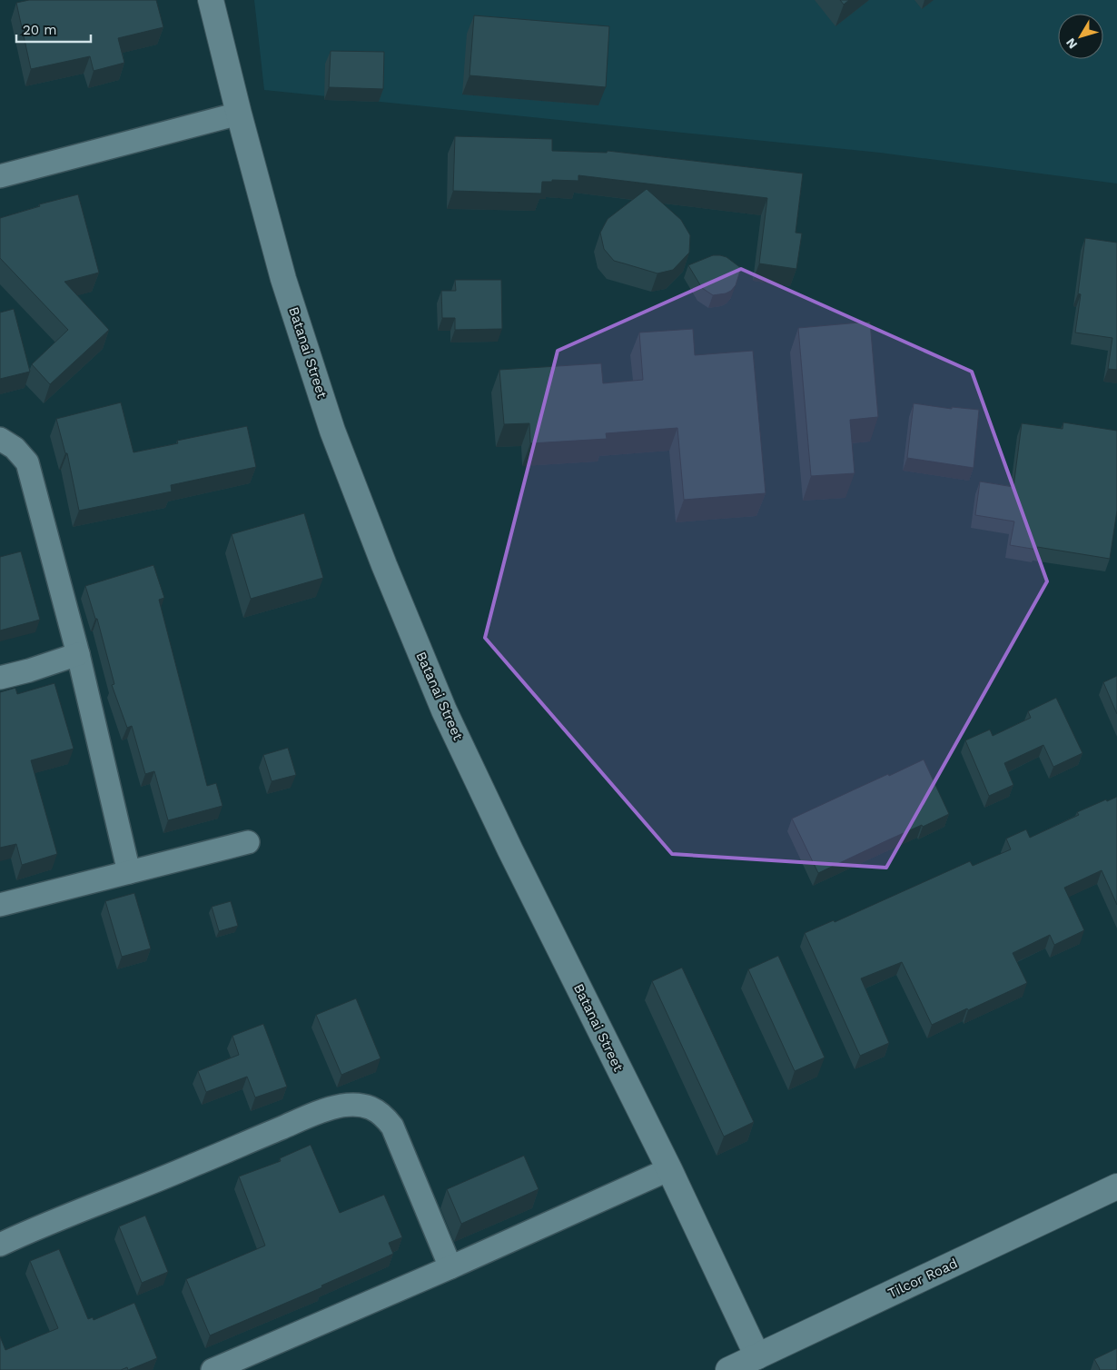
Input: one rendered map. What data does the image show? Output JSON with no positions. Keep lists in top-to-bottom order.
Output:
{
  "streets": {
    "street": ["Batanai Street", "Tilcor Road"]
  },
  "crossings": [
    ["Batanai Street", "Tilcor Road"]
  ],
  "scale_bar": "20 m",
  "north": "bottom left"
}
